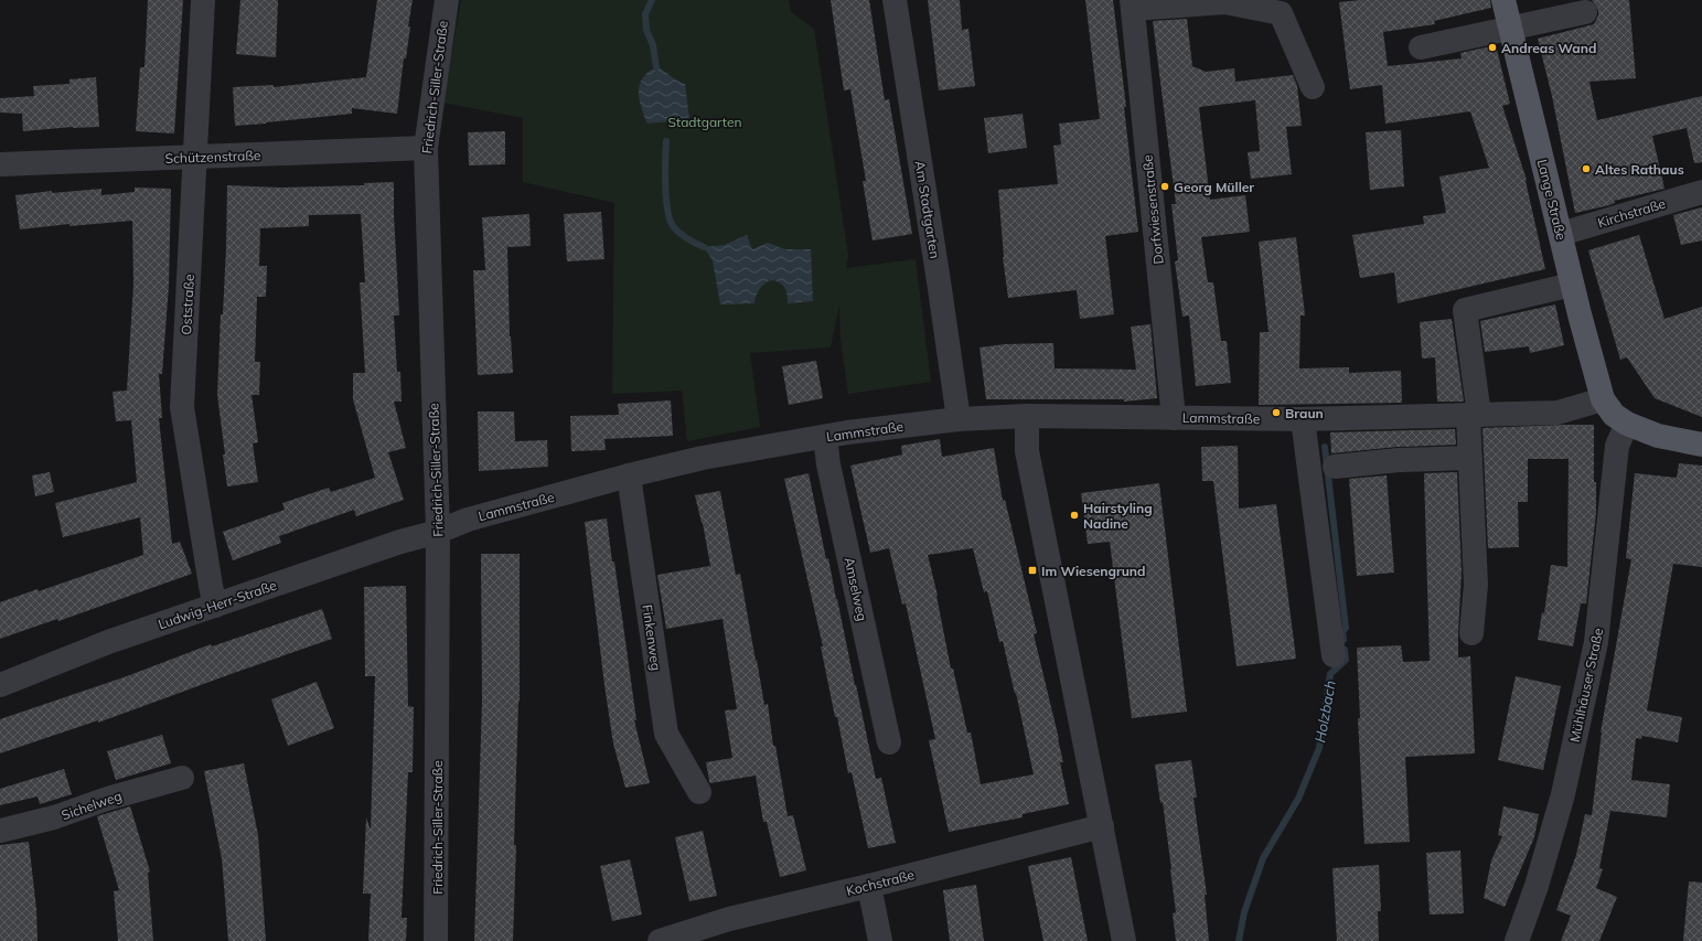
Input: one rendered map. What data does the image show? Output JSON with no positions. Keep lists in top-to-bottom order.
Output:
{
  "streets": {
    "main road": ["Lange Straße"],
    "street": [
      "Friedrich-Siller-Straße",
      "Schützenstraße",
      "Am Stadtgarten",
      "Dorfwiesenstraße",
      "Kirchstraße",
      "Oststraße",
      "Lammstraße",
      "Amselweg",
      "Ludwig-Herr-Straße",
      "Finkenweg",
      "Mühlhäuser Straße",
      "Sichelweg",
      "Kochstraße"
    ]
  },
  "crossings": [
    ["Friedrich-Siller-Straße", "Schützenstraße"],
    ["Friedrich-Siller-Straße", "Lammstraße"],
    ["Friedrich-Siller-Straße", "Ludwig-Herr-Straße"],
    ["Schützenstraße", "Oststraße"],
    ["Lange Straße", "Kirchstraße"],
    ["Lange Straße", "Lammstraße"],
    ["Am Stadtgarten", "Lammstraße"],
    ["Dorfwiesenstraße", "Lammstraße"],
    ["Oststraße", "Ludwig-Herr-Straße"],
    ["Lammstraße", "Amselweg"],
    ["Lammstraße", "Ludwig-Herr-Straße"],
    ["Lammstraße", "Finkenweg"]
  ],
  "water": ["Holzbach"],
  "parks": ["Stadtgarten"],
  "places": {
    "other": [
      "Andreas Wand",
      "Altes Rathaus",
      "Georg Müller",
      "Braun",
      "Hairstyling Nadine"
    ],
    "transit": ["Im Wiesengrund"]
  }
}
